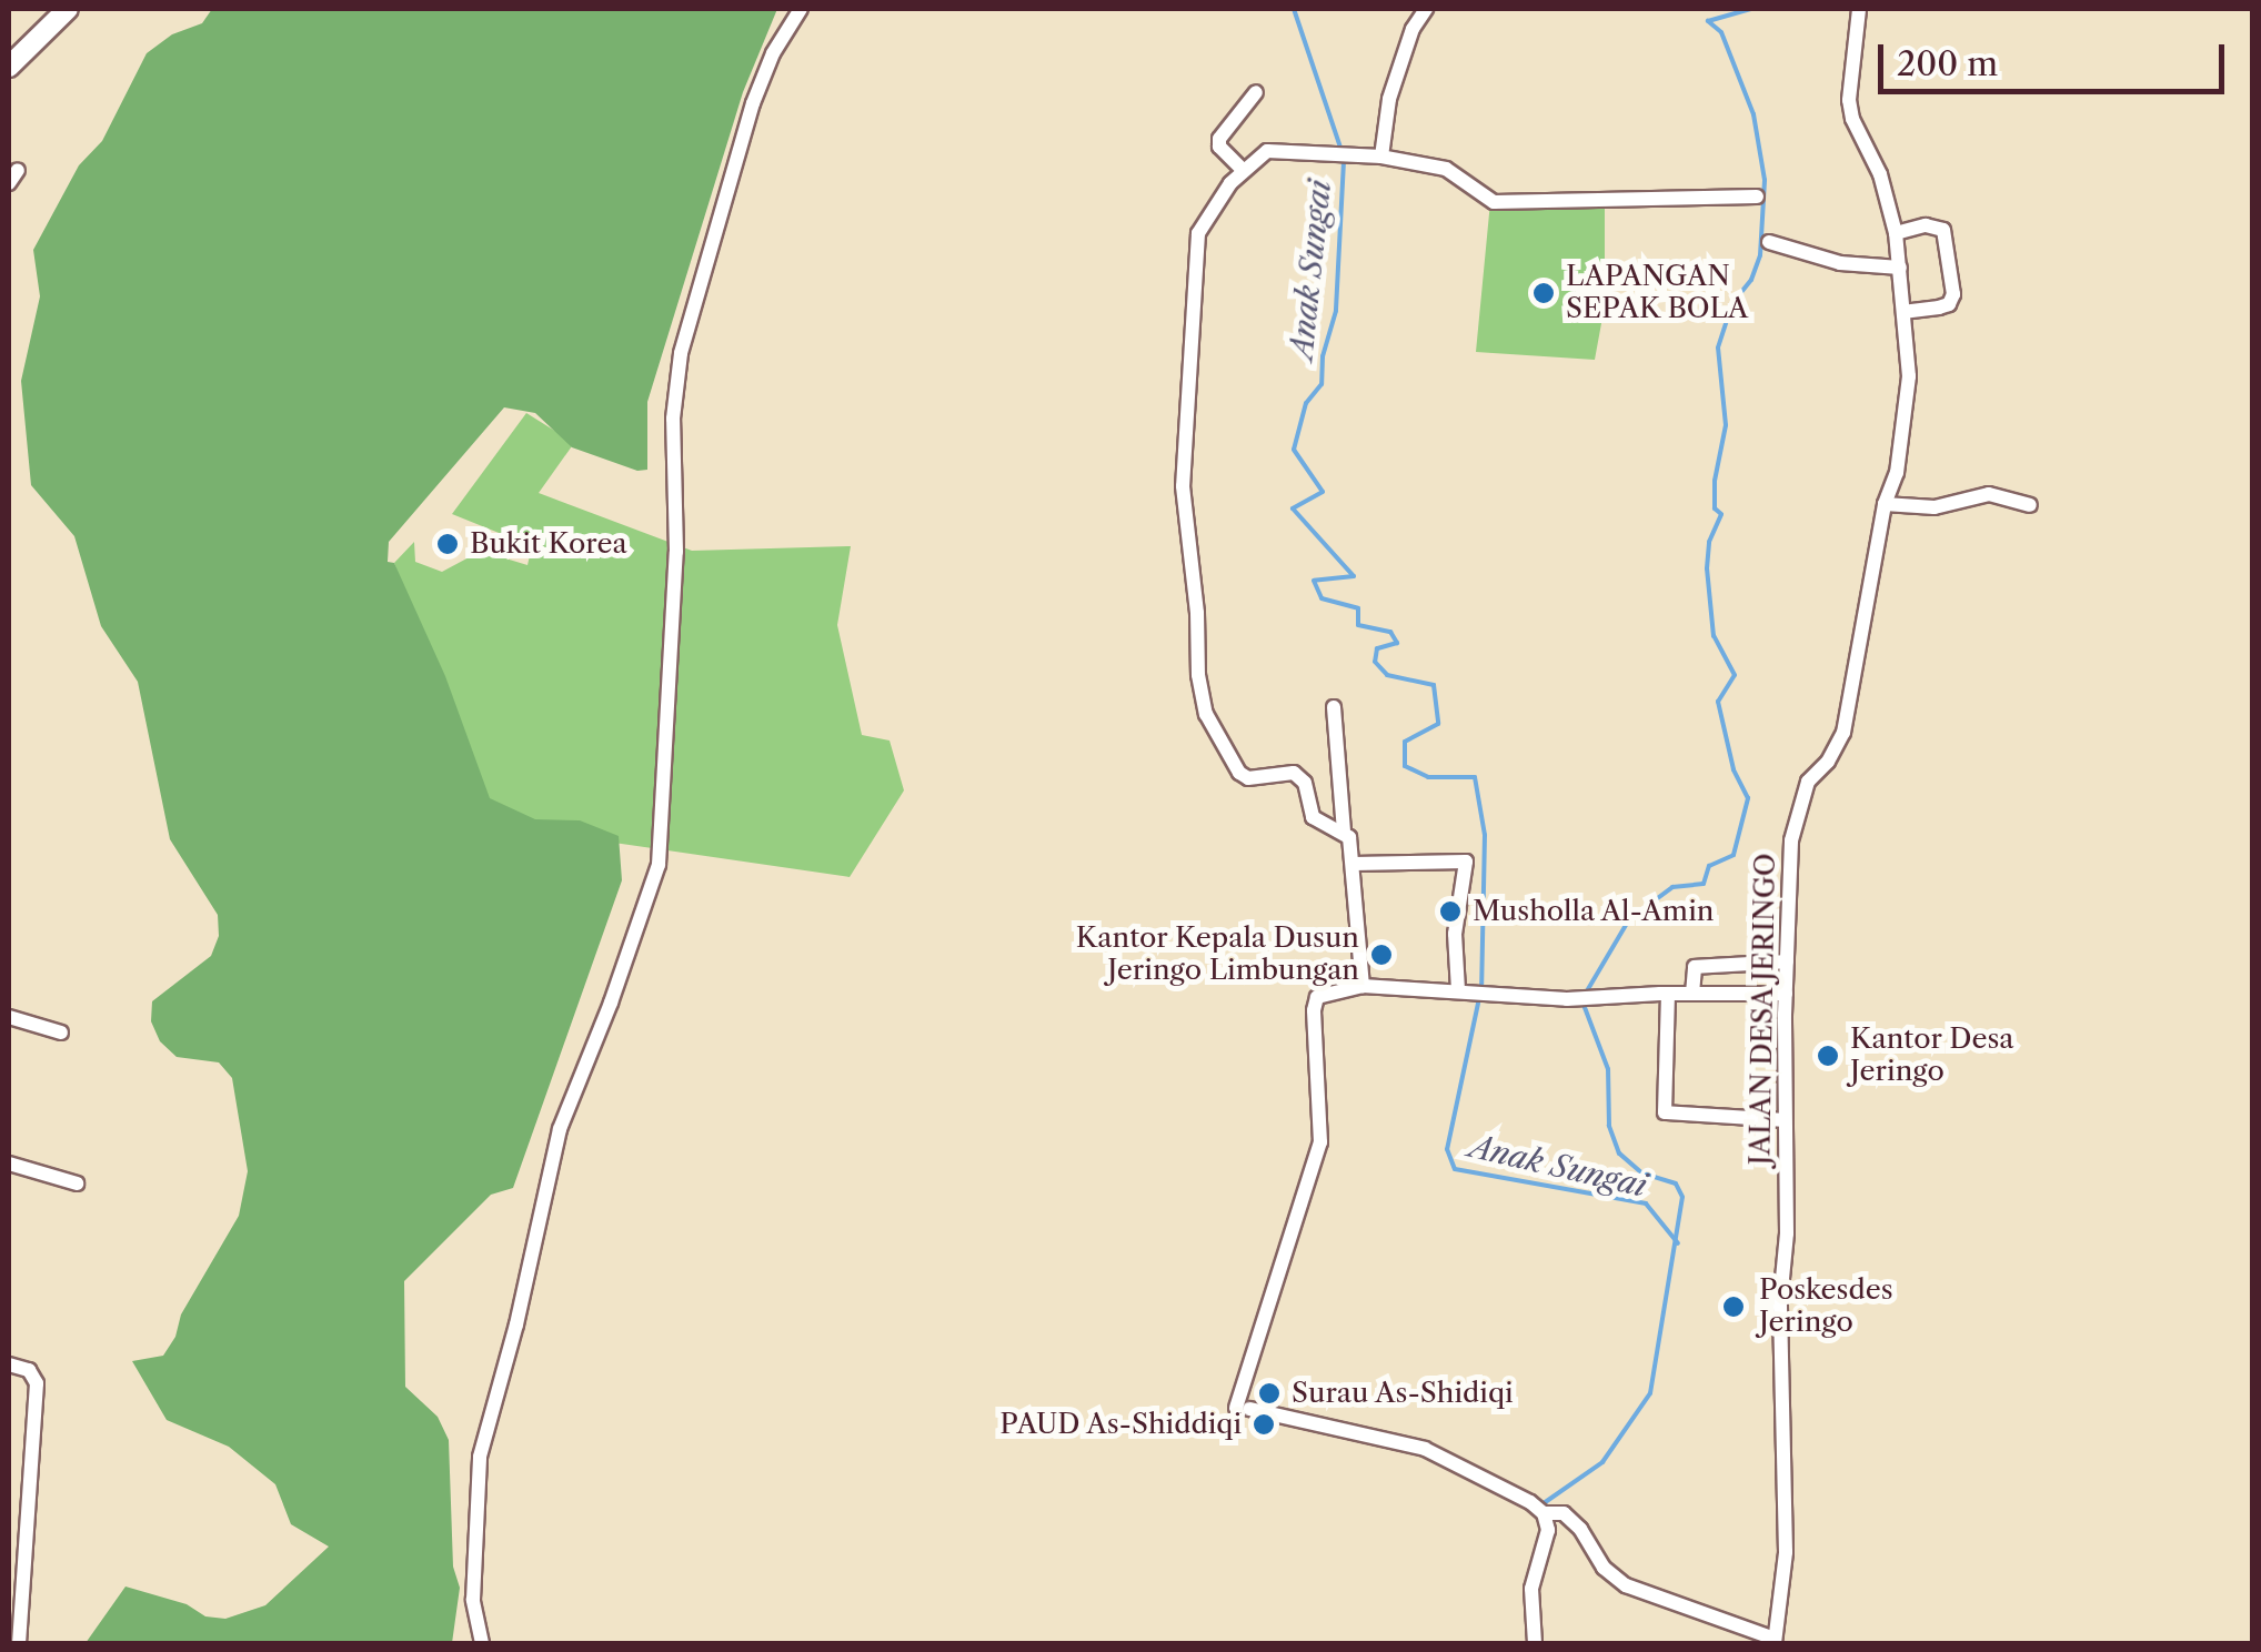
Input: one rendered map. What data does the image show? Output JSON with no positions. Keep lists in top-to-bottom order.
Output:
{
  "streets": {
    "street": ["JALAN DESA JERINGO"]
  },
  "water": ["Anak Sungai"],
  "places": [
    "LAPANGAN SEPAK BOLA",
    "Bukit Korea",
    "Musholla Al-Amin",
    "Kantor Kepala Dusun Jeringo Limbungan",
    "Kantor Desa Jeringo",
    "Poskesdes Jeringo",
    "Surau As-Shidiqi",
    "PAUD As-Shiddiqi"
  ],
  "scale_bar": "200 m"
}
